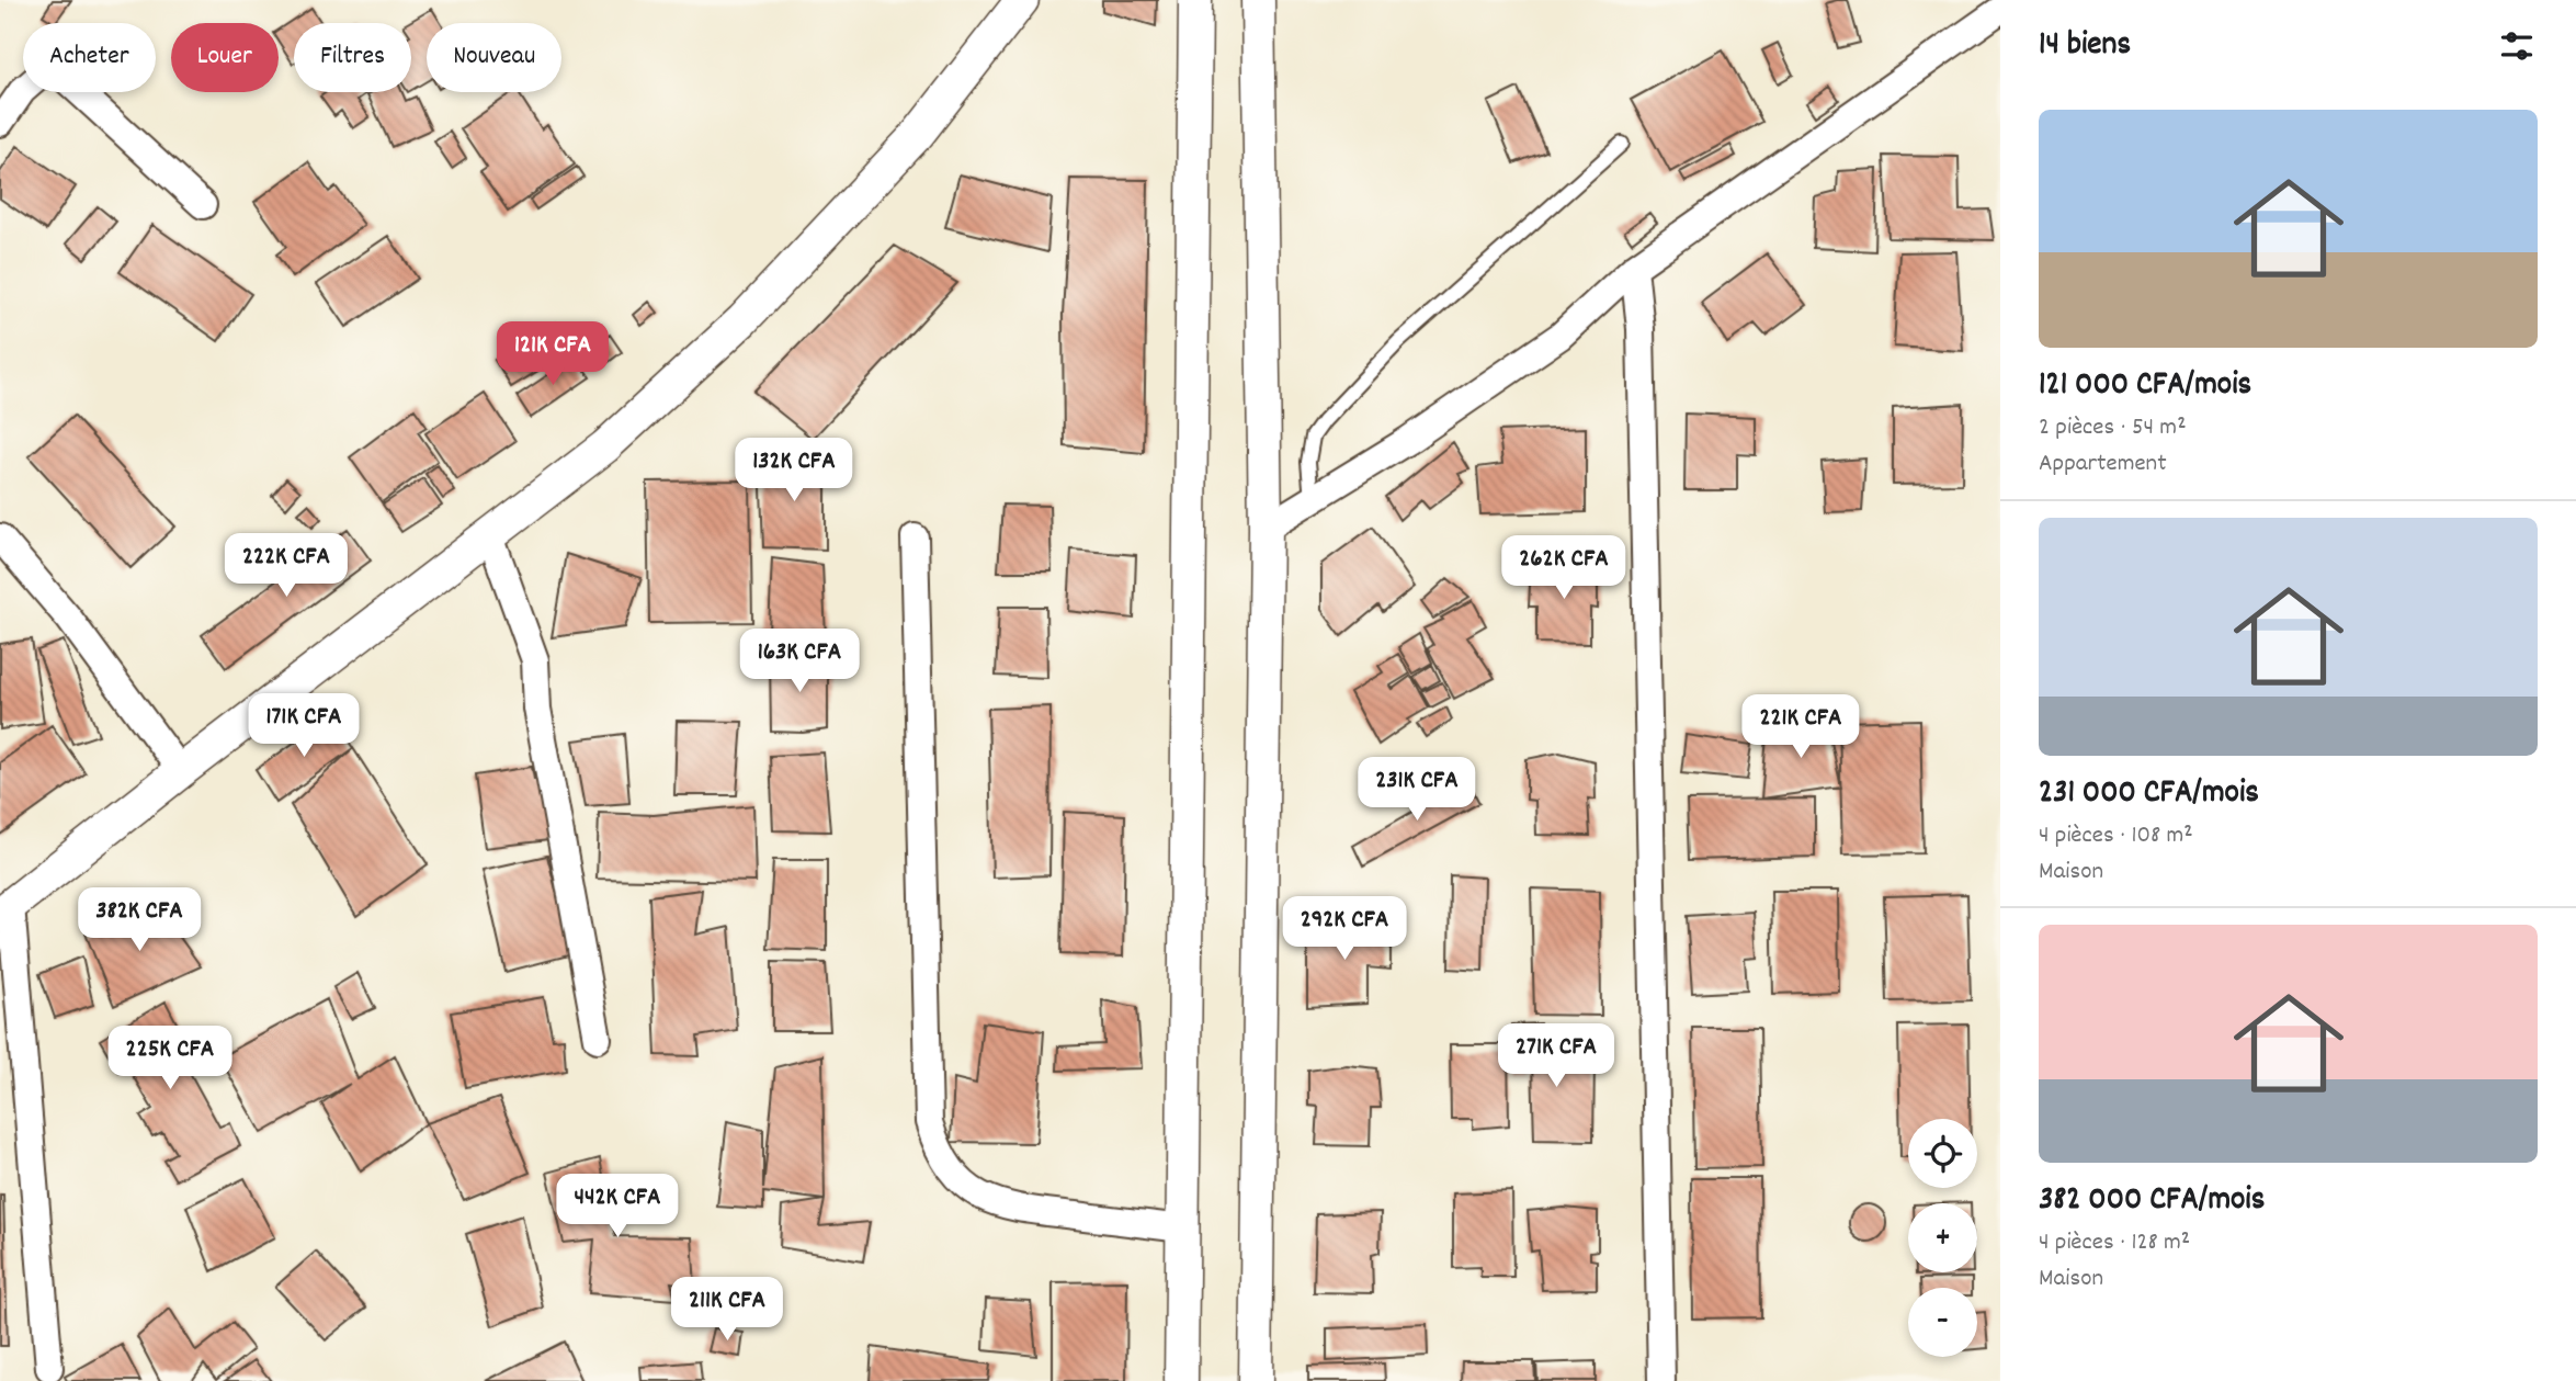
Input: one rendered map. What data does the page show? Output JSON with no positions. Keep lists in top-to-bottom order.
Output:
{
  "page": {
    "heading": "14 biens",
    "chip": [
      "Acheter",
      "Louer",
      "Filtres",
      "Nouveau"
    ],
    "list": [
      {
        "name": "121 000 CFA/mois",
        "note": "2 pièces · 54 m² · Appartement"
      },
      {
        "name": "231 000 CFA/mois",
        "note": "4 pièces · 108 m² · Maison"
      },
      {
        "name": "382 000 CFA/mois",
        "note": "4 pièces · 128 m² · Maison"
      }
    ],
    "price": [
      "121K CFA",
      "132K CFA",
      "222K CFA",
      "262K CFA",
      "163K CFA",
      "171K CFA",
      "221K CFA",
      "231K CFA",
      "382K CFA",
      "292K CFA",
      "271K CFA",
      "225K CFA",
      "442K CFA",
      "211K CFA"
    ],
    "map_buttons": ["+", "−"]
  }
}
